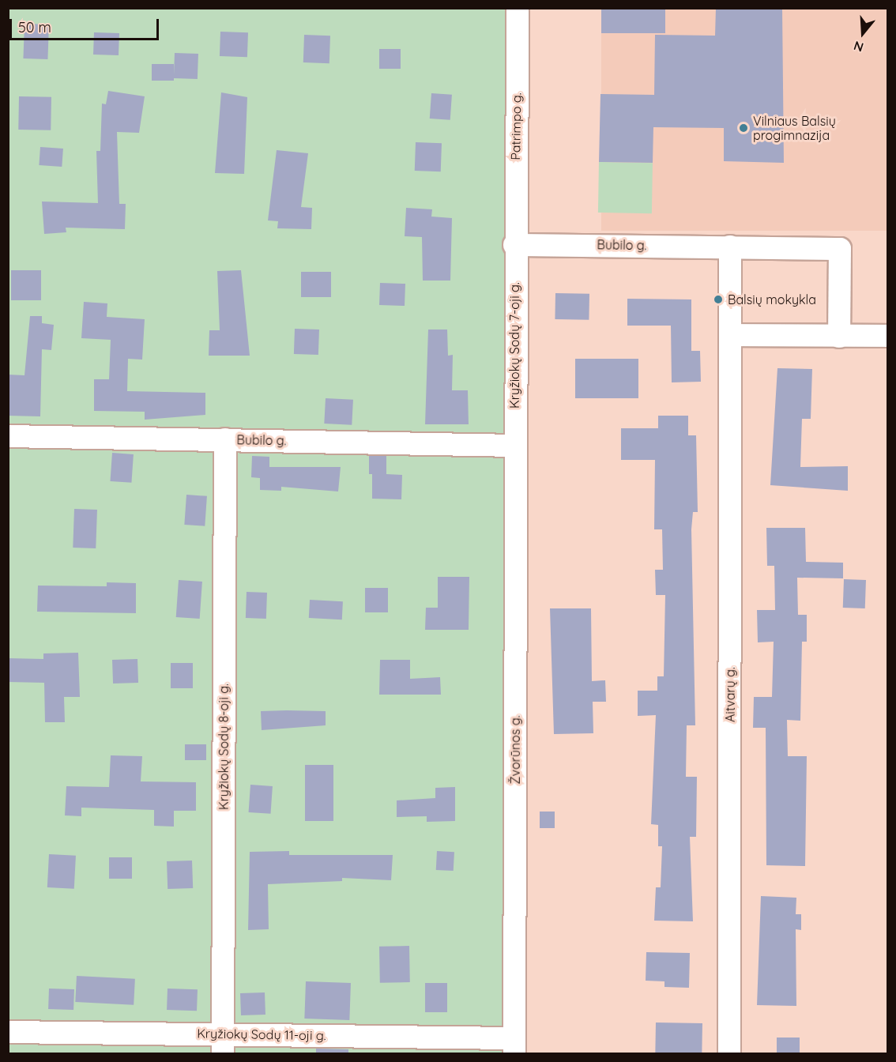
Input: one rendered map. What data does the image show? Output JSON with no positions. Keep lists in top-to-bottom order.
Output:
{
  "streets": {
    "street": [
      "Patrimpo g.",
      "Bubilo g.",
      "Kryžiokų Sodų 7-oji g.",
      "Aitvarų g.",
      "Kryžiokų Sodų 8-oji g.",
      "Žvorūnos g.",
      "Kryžiokų Sodų 11-oji g."
    ]
  },
  "crossings": [
    ["Patrimpo g.", "Bubilo g."],
    ["Patrimpo g.", "Kryžiokų Sodų 7-oji g."],
    ["Bubilo g.", "Kryžiokų Sodų 7-oji g."],
    ["Bubilo g.", "Kryžiokų Sodų 8-oji g."],
    ["Bubilo g.", "Žvorūnos g."],
    ["Kryžiokų Sodų 7-oji g.", "Žvorūnos g."],
    ["Kryžiokų Sodų 8-oji g.", "Kryžiokų Sodų 11-oji g."],
    ["Žvorūnos g.", "Kryžiokų Sodų 11-oji g."]
  ],
  "places": ["Vilniaus Balsių progimnazija", "Balsių mokykla"],
  "scale_bar": "50 m",
  "north": "bottom"
}
